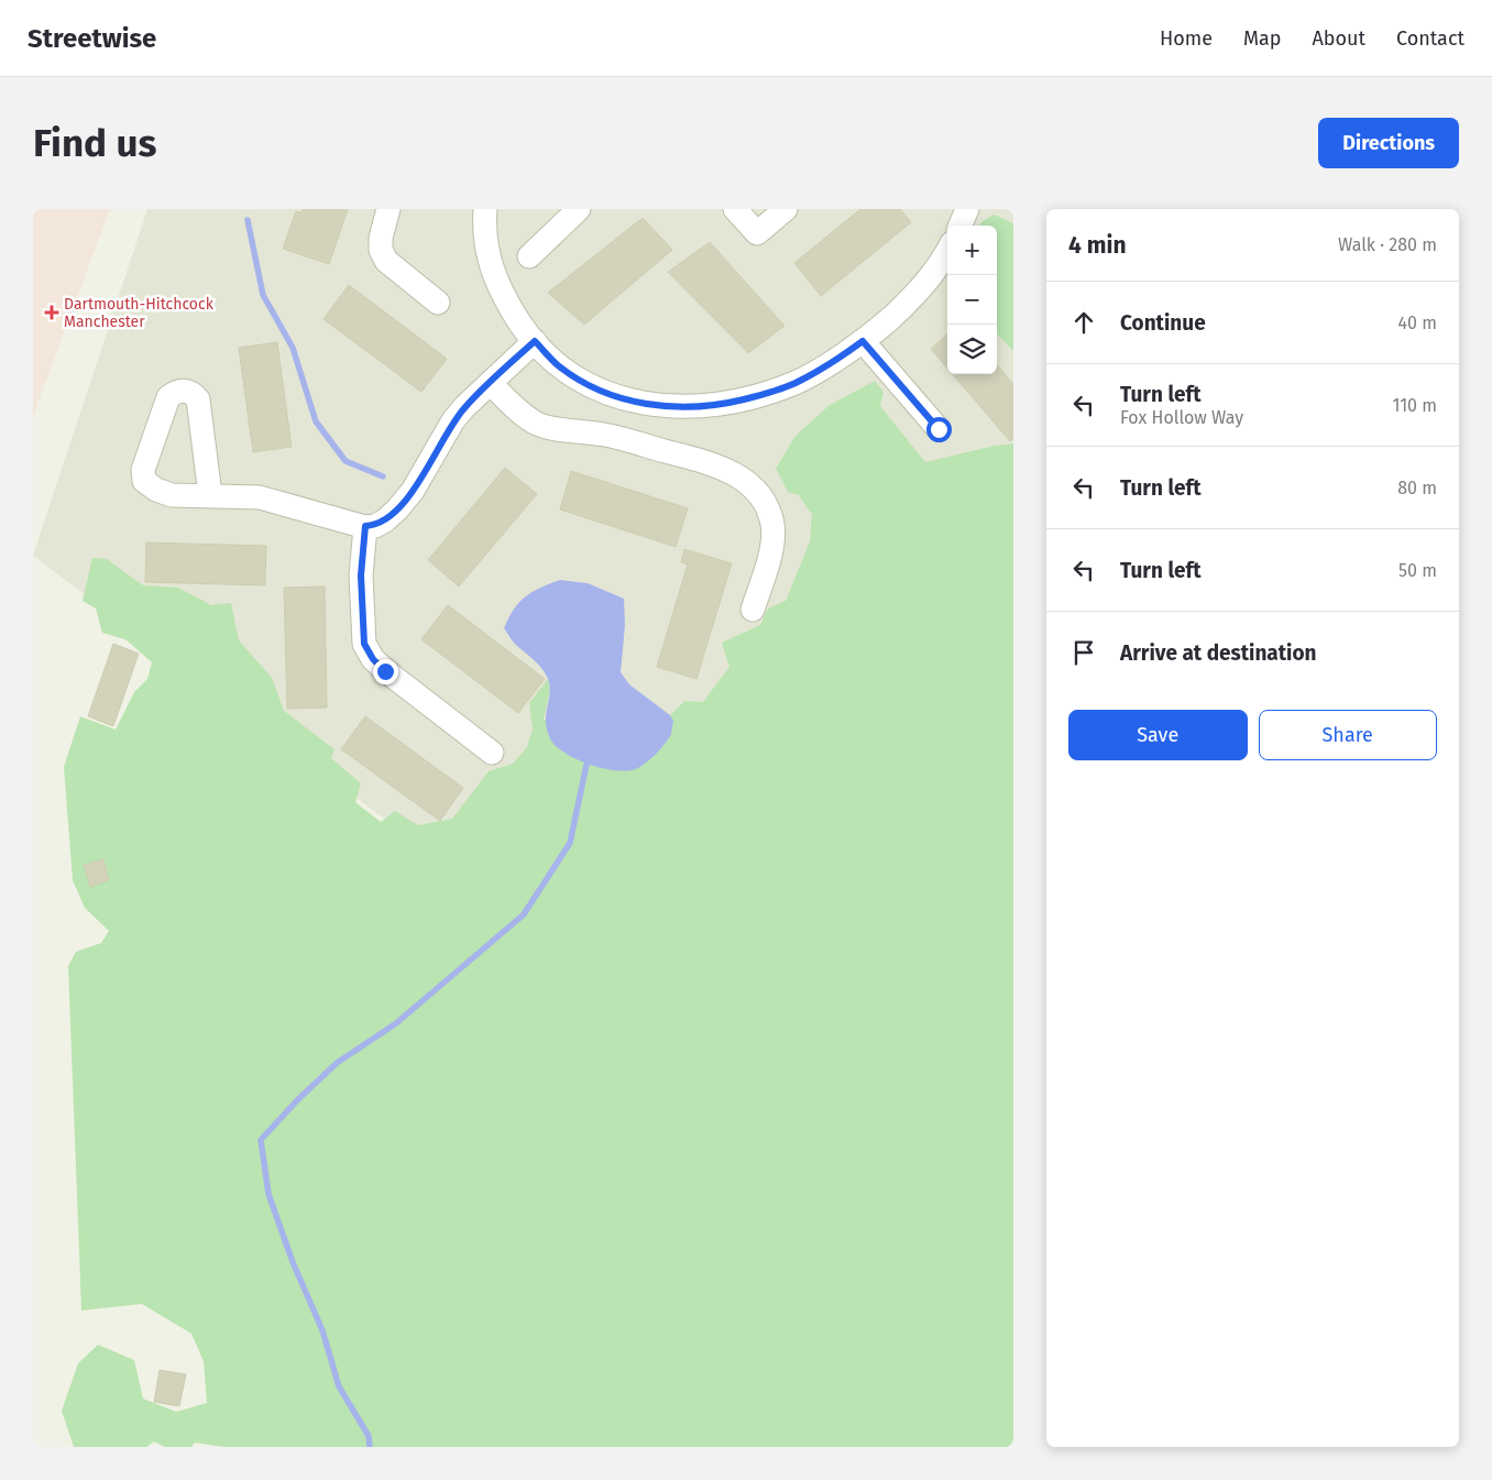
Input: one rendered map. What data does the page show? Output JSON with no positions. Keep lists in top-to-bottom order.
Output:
{
  "places": {
    "health": ["Dartmouth-Hitchcock Manchester"]
  },
  "page": {
    "header": "Streetwise",
    "nav": [
      "Home",
      "Map",
      "About",
      "Contact"
    ],
    "buttons": [
      "Directions",
      ["Save", "Share"]
    ],
    "title": "Find us",
    "heading": ["4 min", "Walk · 280 m"],
    "map_buttons": ["+", "−"],
    "list": [
      ["Continue", "40 m"],
      ["Turn left", "Fox Hollow Way", "110 m"],
      ["Turn left", "80 m"],
      ["Turn left", "50 m"],
      "Arrive at destination"
    ]
  }
}
